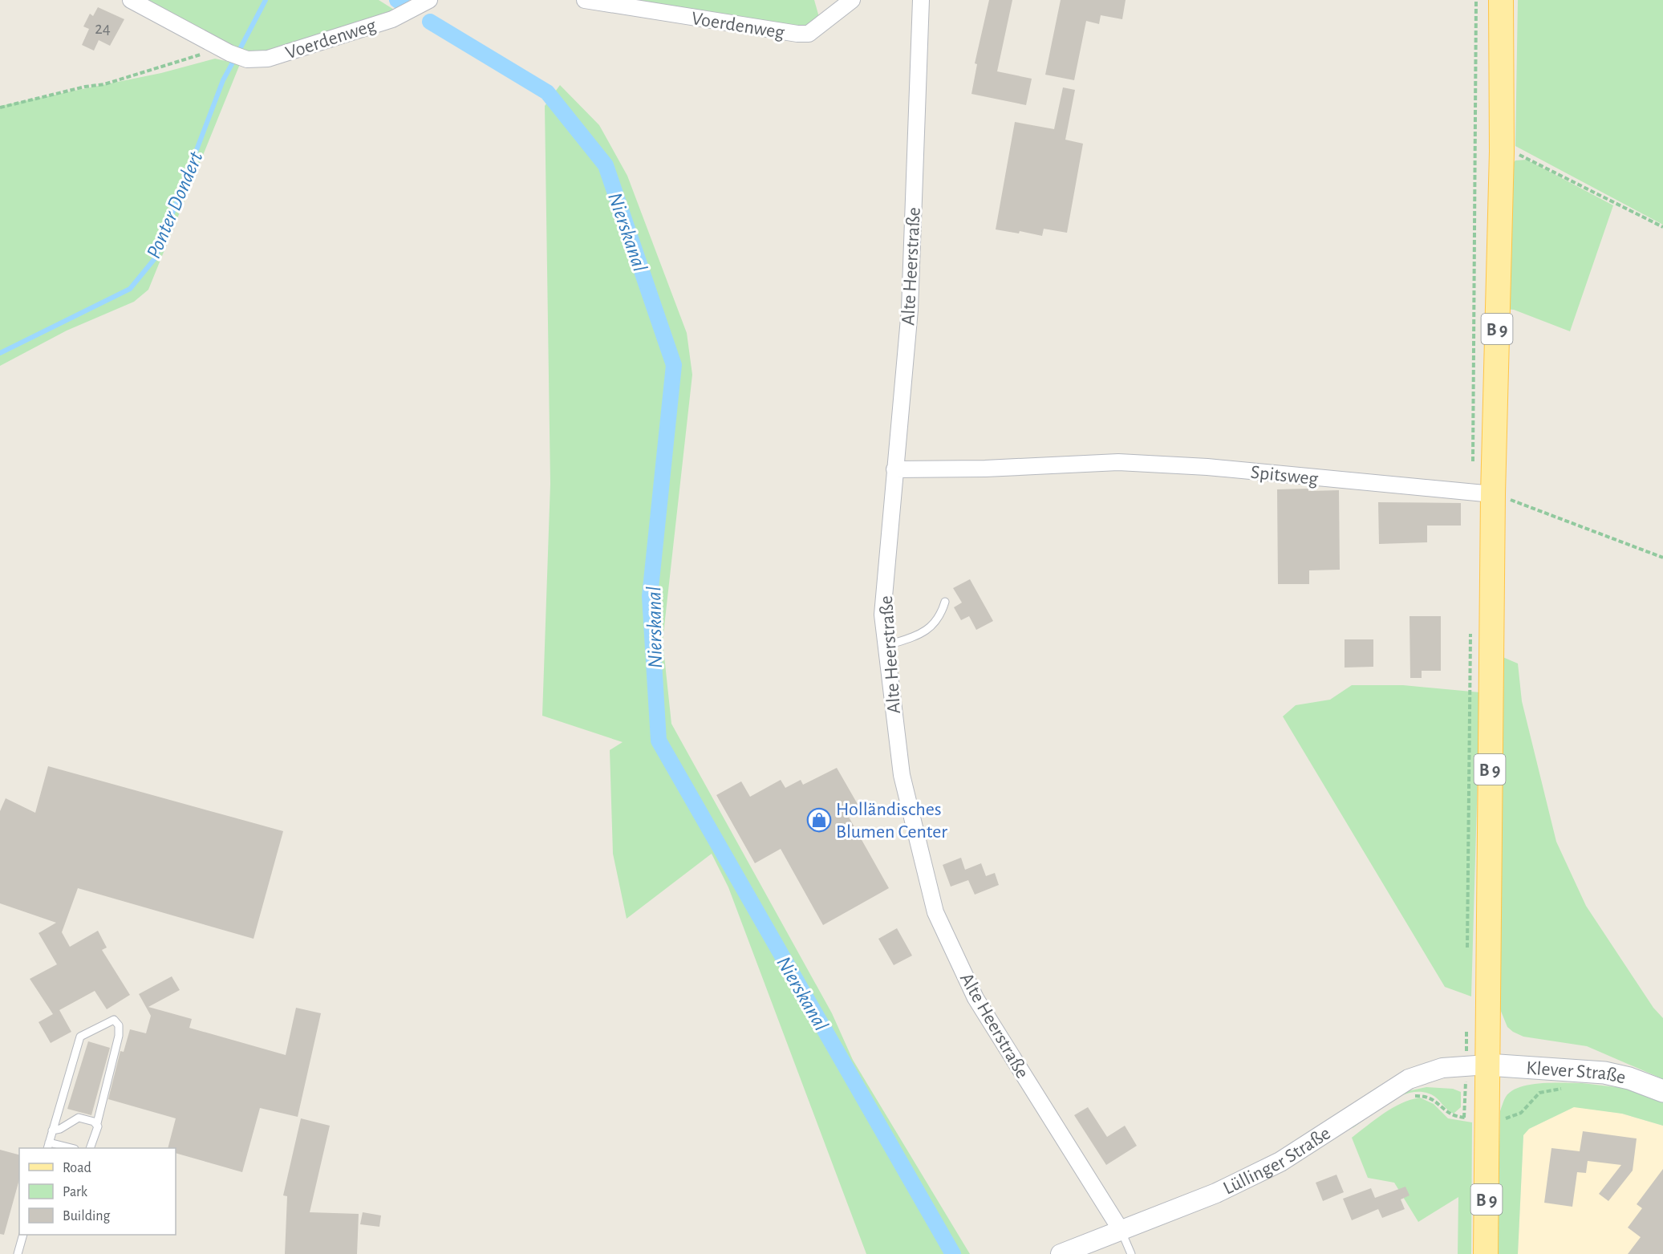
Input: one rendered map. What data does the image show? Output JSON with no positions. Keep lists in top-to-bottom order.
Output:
{
  "streets": {
    "main road": ["B 9", "Klever Straße"],
    "street": [
      "Voerdenweg",
      "Alte Heerstraße",
      "Spitsweg",
      "Lüllinger Straße"
    ]
  },
  "crossings": [
    ["Alte Heerstraße", "Spitsweg"],
    ["Alte Heerstraße", "Lüllinger Straße"],
    ["B 9", "Spitsweg"],
    ["B 9", "Klever Straße"],
    ["B 9", "Lüllinger Straße"],
    ["Klever Straße", "Lüllinger Straße"]
  ],
  "water": ["Ponter Dondert", "Nierskanal"],
  "places": {
    "shop": ["Holländisches Blumen Center"]
  },
  "house_numbers": ["24"],
  "legend": ["Road", "Park", "Building"]
}
